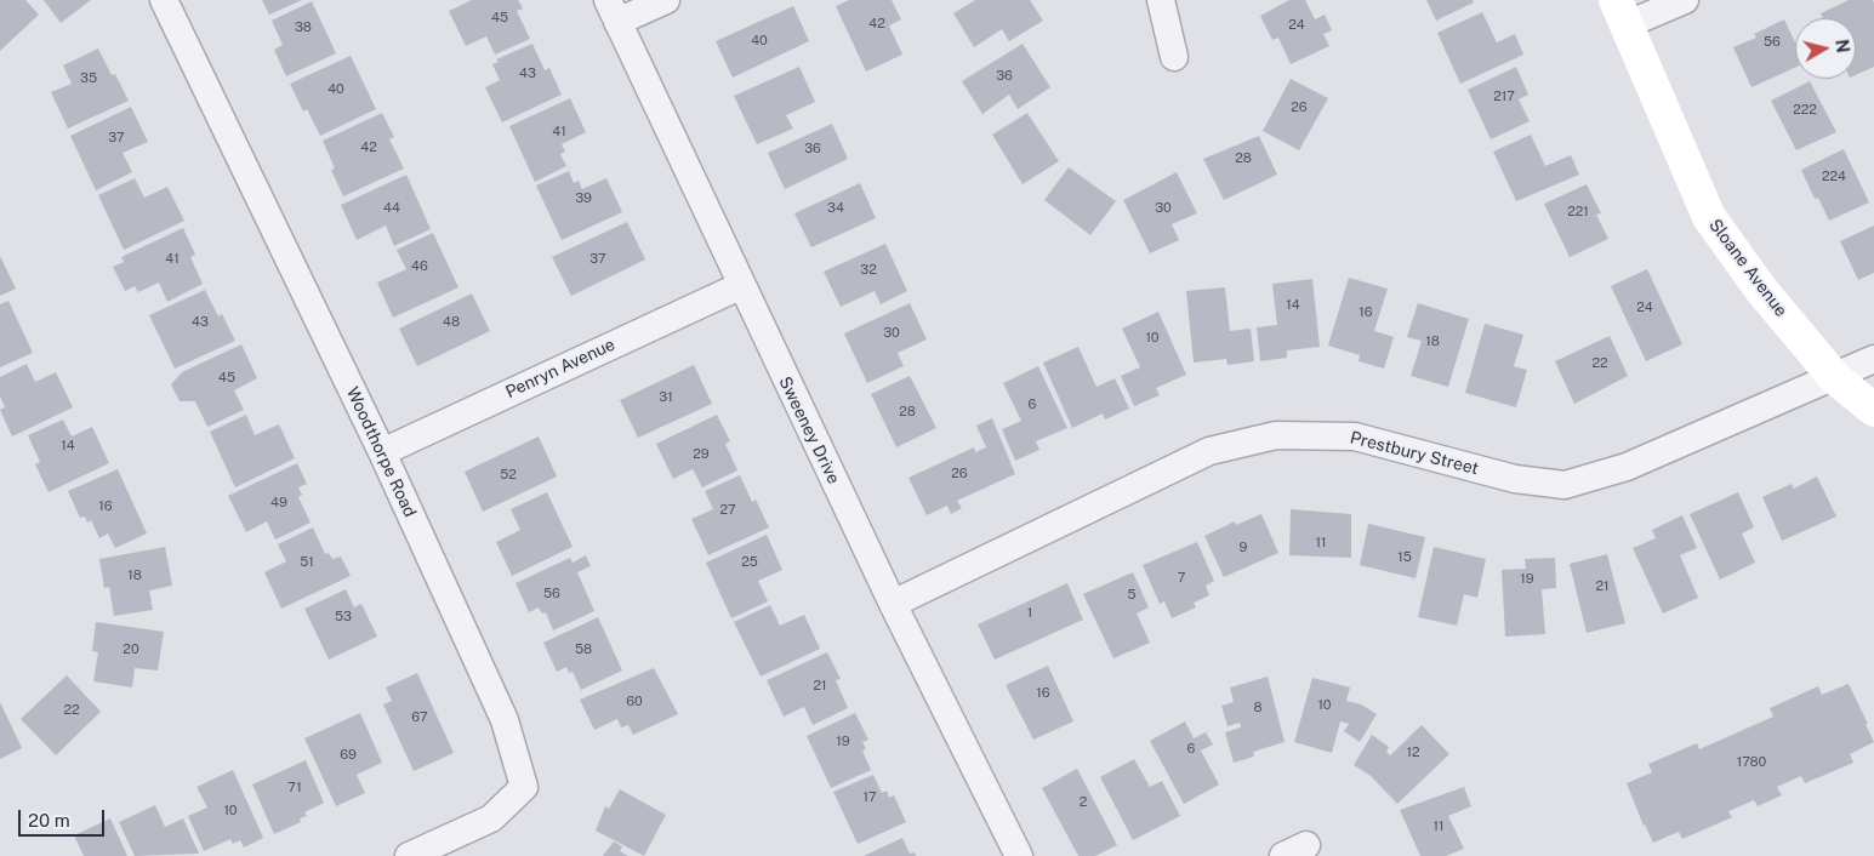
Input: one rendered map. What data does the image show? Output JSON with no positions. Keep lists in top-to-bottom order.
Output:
{
  "streets": {
    "street": [
      "Sloane Avenue",
      "Penryn Avenue",
      "Sweeney Drive",
      "Woodthorpe Road",
      "Prestbury Street"
    ]
  },
  "crossings": [
    ["Sloane Avenue", "Prestbury Street"],
    ["Penryn Avenue", "Sweeney Drive"],
    ["Penryn Avenue", "Woodthorpe Road"],
    ["Sweeney Drive", "Prestbury Street"]
  ],
  "house_numbers": [
    "45",
    "42",
    "24",
    "38",
    "40",
    "56",
    "43",
    "36",
    "35",
    "40",
    "217",
    "26",
    "222",
    "41",
    "37",
    "42",
    "36",
    "28",
    "224",
    "39",
    "44",
    "34",
    "30",
    "221",
    "41",
    "37",
    "46",
    "32",
    "14",
    "24",
    "16",
    "43",
    "48",
    "30",
    "10",
    "18",
    "22",
    "45",
    "31",
    "6",
    "28",
    "14",
    "29",
    "26",
    "52",
    "49",
    "16",
    "27",
    "11",
    "9",
    "15",
    "51",
    "25",
    "18",
    "7",
    "19",
    "21",
    "56",
    "5",
    "1",
    "53",
    "20",
    "58",
    "21",
    "16",
    "60",
    "10",
    "8",
    "22",
    "67",
    "19",
    "6",
    "12",
    "69",
    "1780",
    "71",
    "17",
    "2",
    "10",
    "11"
  ],
  "scale_bar": "20 m",
  "north": "right"
}
